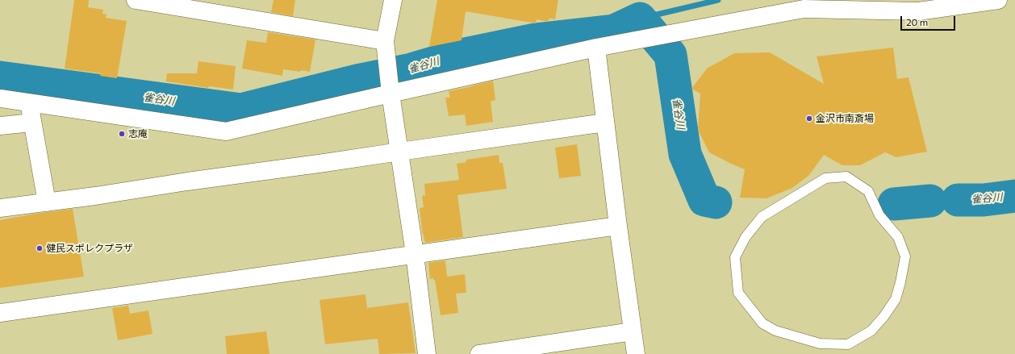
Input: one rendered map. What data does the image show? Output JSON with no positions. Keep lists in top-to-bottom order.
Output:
{
  "water": ["雀谷川"],
  "places": ["金沢市南斎場", "志庵", "健民スポレクプラザ"],
  "scale_bar": "20 m"
}
